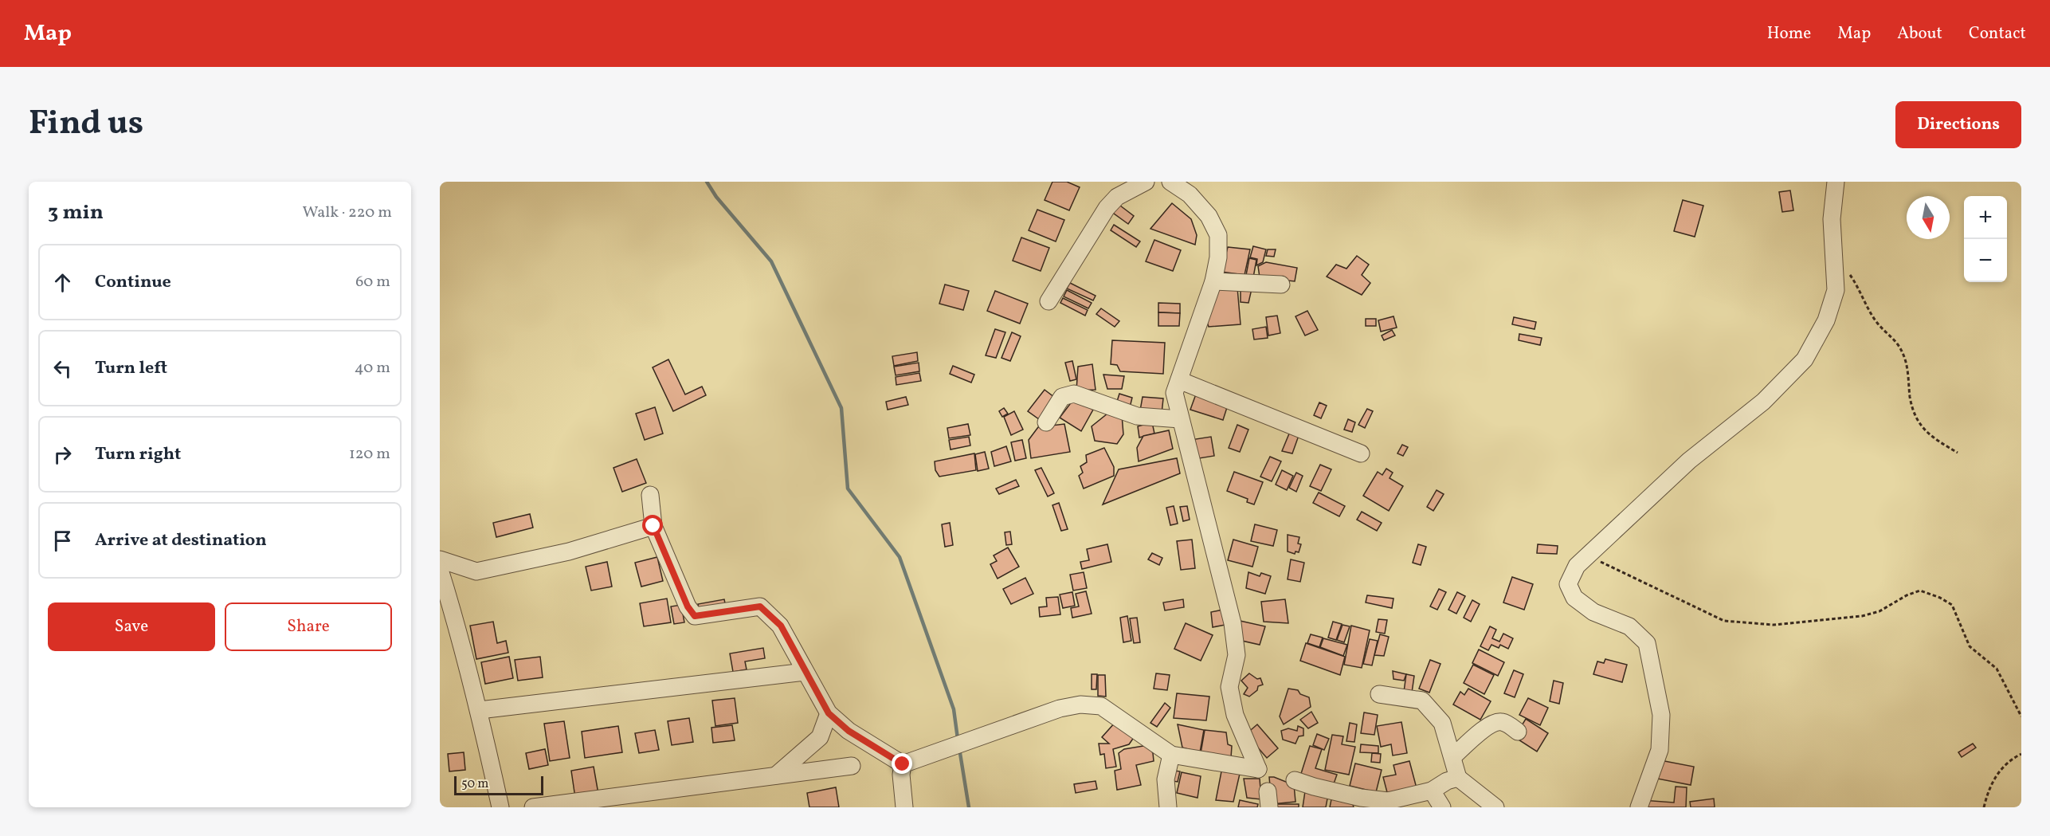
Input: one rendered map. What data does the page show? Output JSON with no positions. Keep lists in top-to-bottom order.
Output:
{
  "scale_bar": "50 m",
  "north": "bottom",
  "page": {
    "header": "Map",
    "nav": [
      "Home",
      "Map",
      "About",
      "Contact"
    ],
    "title": "Find us",
    "buttons": [
      "Directions",
      ["Save", "Share"]
    ],
    "heading": ["3 min", "Walk · 220 m"],
    "map_buttons": ["+", "−"],
    "list": [
      ["Continue", "60 m"],
      ["Turn left", "40 m"],
      ["Turn right", "120 m"],
      "Arrive at destination"
    ],
    "scale": "50 m"
  }
}
